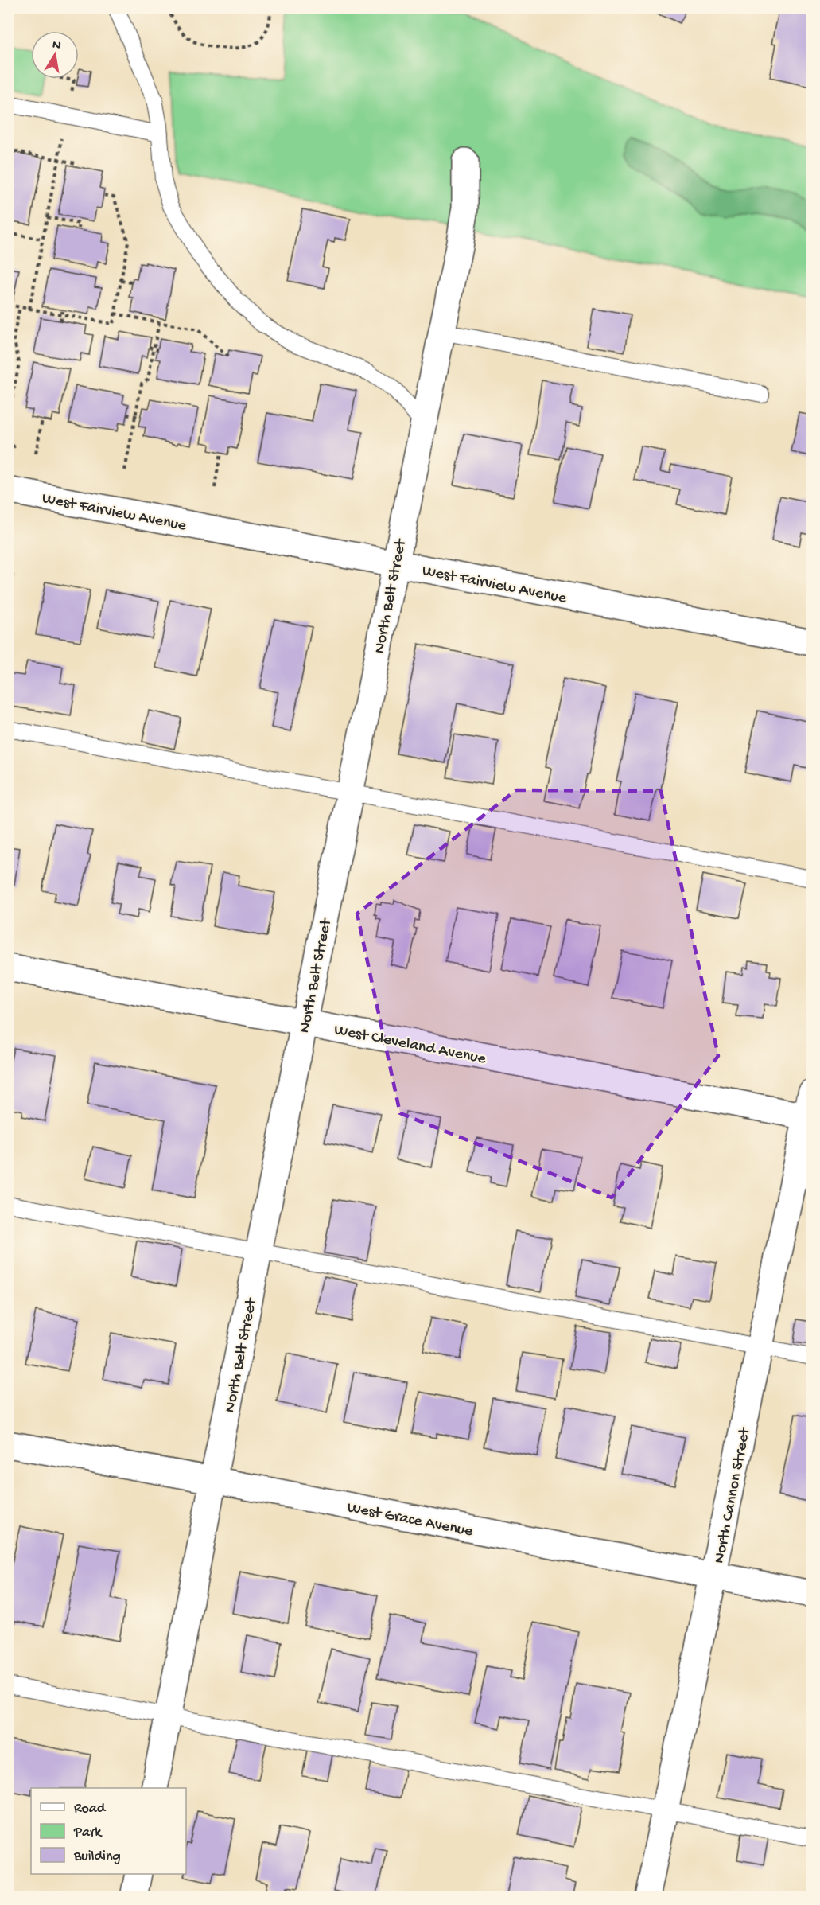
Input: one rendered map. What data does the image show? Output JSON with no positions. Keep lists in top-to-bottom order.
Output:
{
  "streets": {
    "street": [
      "West Fairview Avenue",
      "North Belt Street",
      "West Cleveland Avenue",
      "North Cannon Street",
      "West Grace Avenue"
    ]
  },
  "crossings": [
    ["West Fairview Avenue", "North Belt Street"],
    ["North Belt Street", "West Cleveland Avenue"],
    ["North Belt Street", "West Grace Avenue"],
    ["West Cleveland Avenue", "North Cannon Street"],
    ["North Cannon Street", "West Grace Avenue"]
  ],
  "legend": ["Road", "Park", "Building"],
  "north": "top"
}
